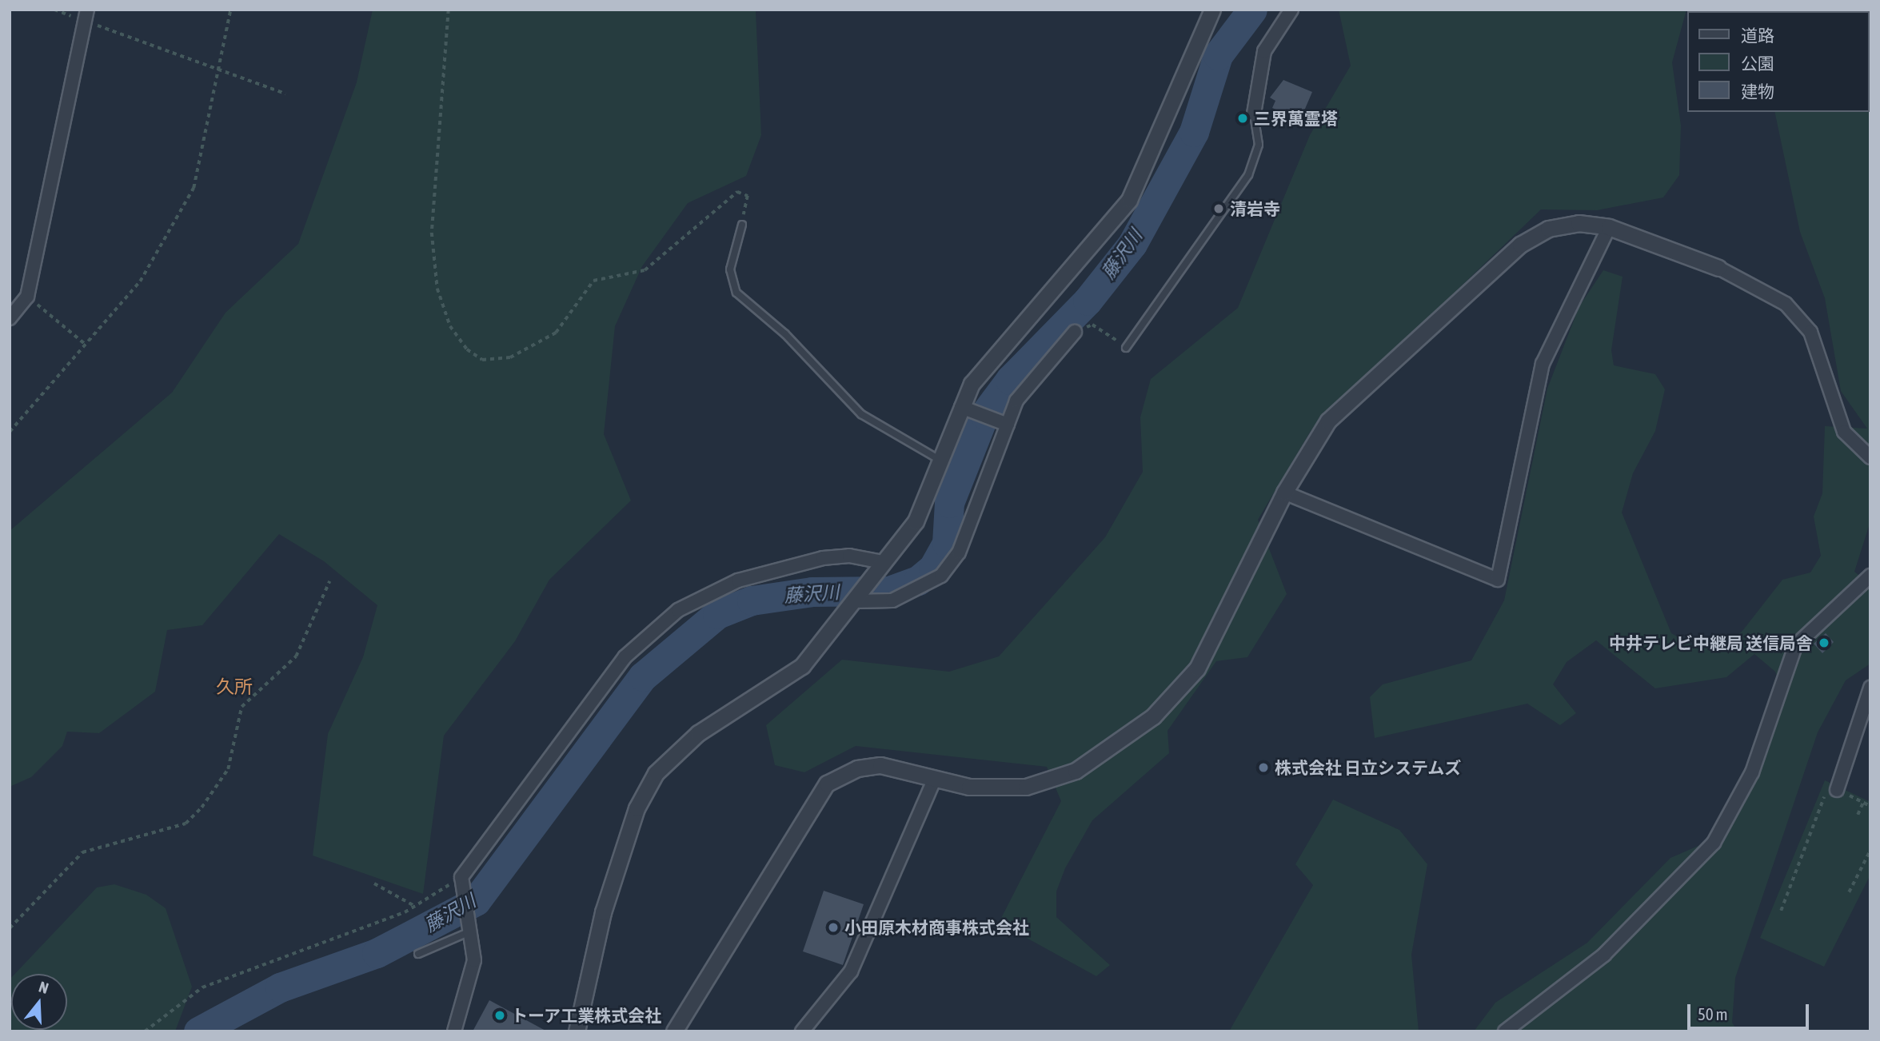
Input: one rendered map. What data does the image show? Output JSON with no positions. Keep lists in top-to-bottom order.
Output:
{
  "districts": ["久所"],
  "water": ["藤沢川"],
  "places": [
    "三界萬霊塔",
    "清岩寺",
    "中井テレビ中継局 送信局舎",
    "株式会社 日立システムズ",
    "小田原木材商事株式会社",
    "トーア工業株式会社"
  ],
  "legend": ["道路", "公園", "建物"],
  "scale_bar": "50 m",
  "north": "top"
}
